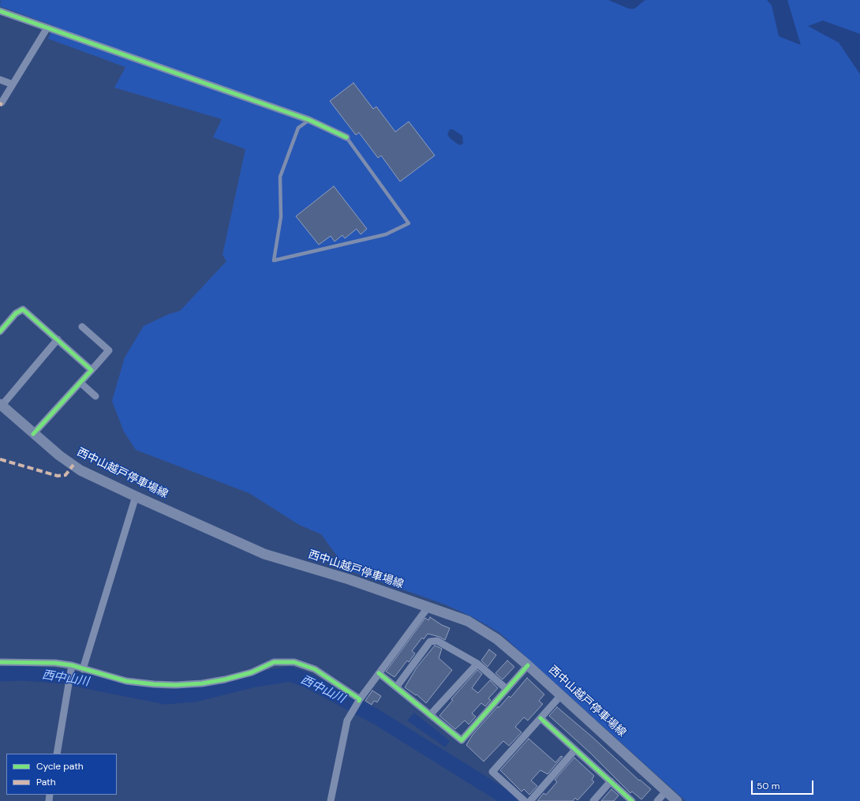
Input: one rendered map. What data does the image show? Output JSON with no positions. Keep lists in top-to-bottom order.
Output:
{
  "streets": {
    "main road": ["西中山越戸停車場線"]
  },
  "water": ["西中山川"],
  "legend": ["Cycle path", "Path"],
  "scale_bar": "50 m"
}
